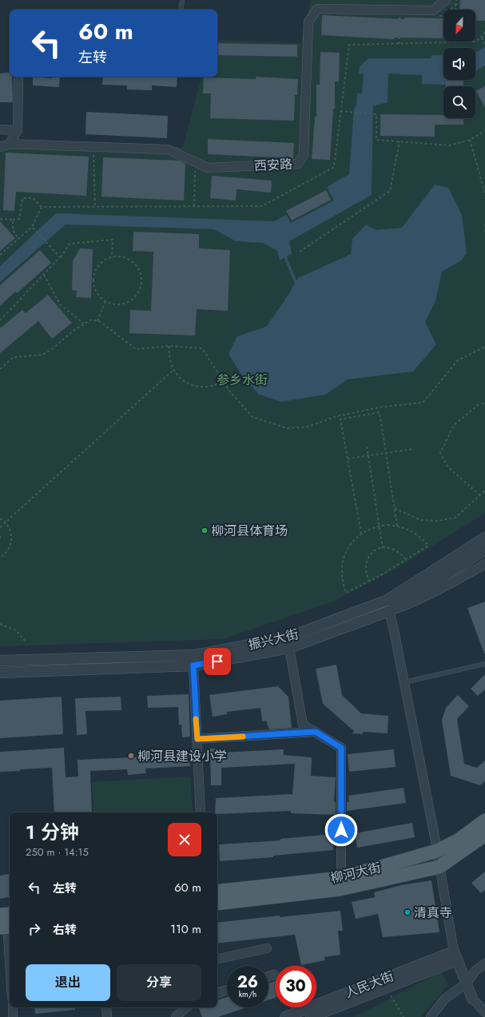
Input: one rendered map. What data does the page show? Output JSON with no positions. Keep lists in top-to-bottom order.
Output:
{
  "streets": {
    "main road": ["柳河大街"],
    "street": ["西安路", "振兴大街", "人民大街"]
  },
  "parks": ["参乡水街"],
  "places": ["柳河县体育场", "柳河县建设小学", "清真寺"],
  "north": "bottom",
  "page": {
    "turn": ["60 m", "左转"],
    "heading": ["1 分钟", "250 m · 14:15"],
    "list": [
      {
        "name": "左转",
        "value": "60 m"
      },
      {
        "name": "右转",
        "value": "110 m"
      }
    ],
    "buttons": ["退出", "分享"],
    "speed": "26 km/h",
    "limit": "30"
  }
}
